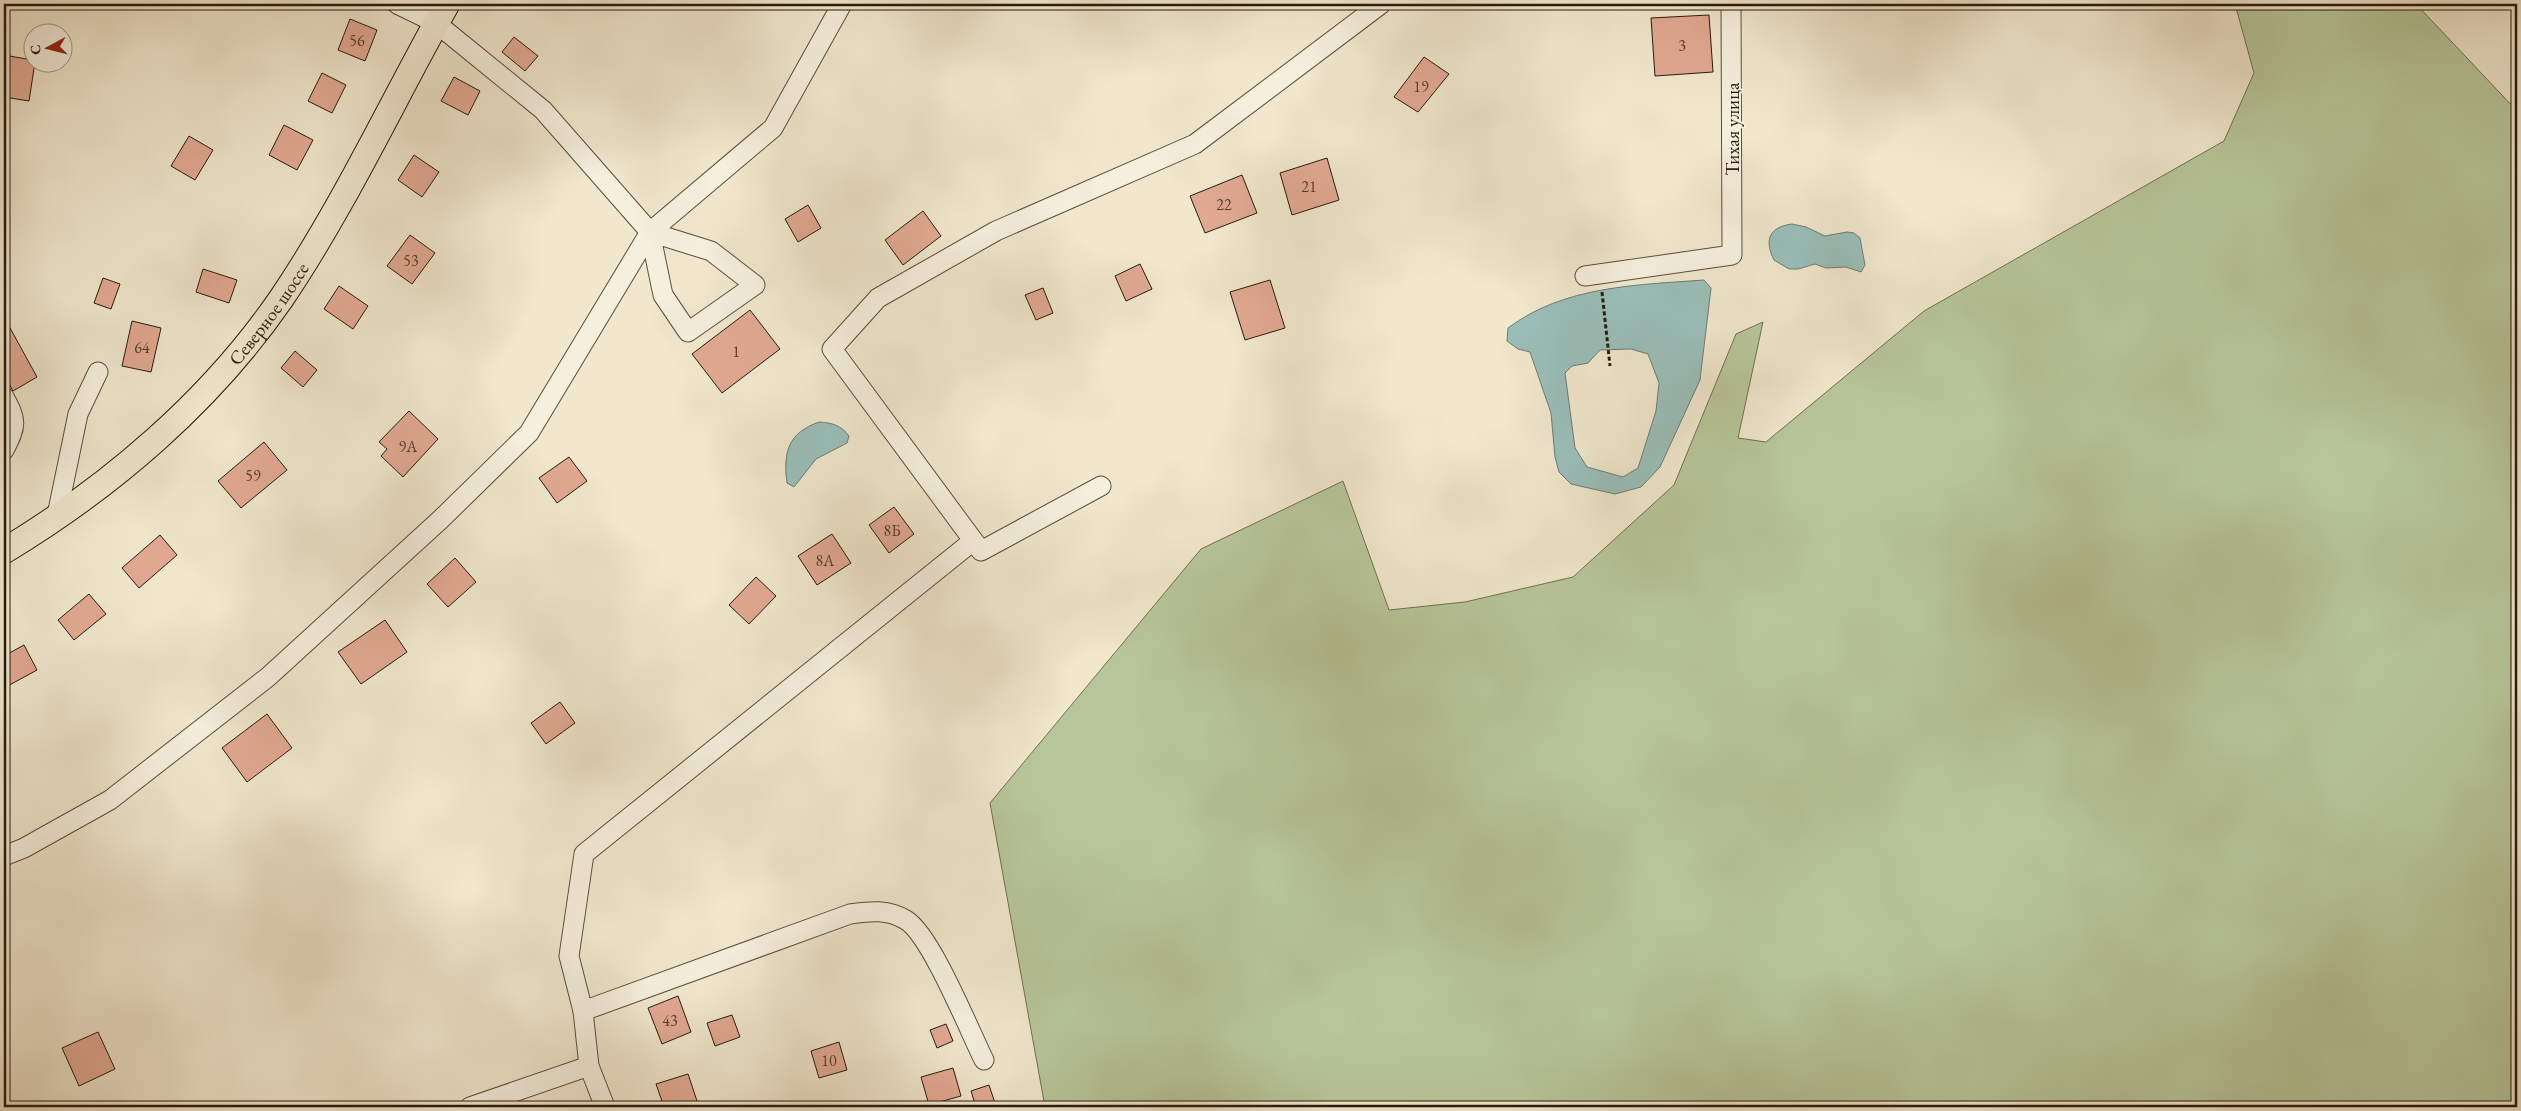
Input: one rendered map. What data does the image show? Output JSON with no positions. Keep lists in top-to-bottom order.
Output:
{
  "streets": {
    "main road": ["Северное шоссе"],
    "street": ["Тихая улица"]
  },
  "house_numbers": [
    "56",
    "3",
    "19",
    "21",
    "22",
    "53",
    "64",
    "1",
    "9А",
    "59",
    "8Б",
    "8А",
    "43",
    "10"
  ],
  "north": "left"
}
